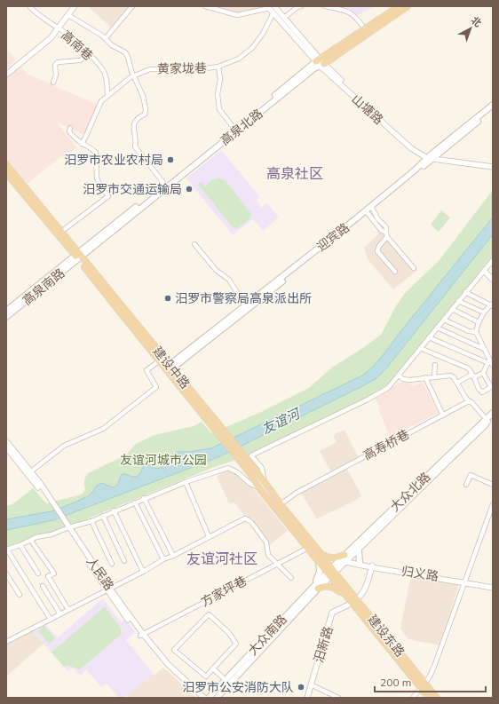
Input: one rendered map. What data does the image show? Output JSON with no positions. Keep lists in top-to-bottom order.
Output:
{
  "streets": {
    "main road": [
      "高泉北路",
      "迎宾路",
      "高泉南路",
      "建设中路",
      "大众北路",
      "大众南路",
      "建设东路"
    ],
    "street": [
      "高南巷",
      "黄家垅巷",
      "山塘路",
      "高寿桥巷",
      "人民路",
      "方家坪巷",
      "汨新路"
    ]
  },
  "crossings": [
    ["高南巷", "黄家垅巷"],
    ["黄家垅巷", "山塘路"],
    ["山塘路", "高泉北路"],
    ["山塘路", "迎宾路"],
    ["高泉北路", "高泉南路"],
    ["高泉北路", "建设中路"],
    ["迎宾路", "建设中路"],
    ["高泉南路", "建设中路"],
    ["建设中路", "高寿桥巷"],
    ["建设中路", "大众北路"],
    ["建设中路", "方家坪巷"],
    ["建设中路", "大众南路"],
    ["建设中路", "建设东路"],
    ["大众北路", "大众南路"],
    ["大众北路", "建设东路"],
    ["人民路", "方家坪巷"],
    ["大众南路", "建设东路"],
    ["建设东路", "汨新路"]
  ],
  "districts": ["高泉社区", "友谊河社区"],
  "water": ["友谊河"],
  "parks": ["友谊河城市公园"],
  "places": [
    "汨罗市农业农村局",
    "汨罗市交通运输局",
    "汨罗市警察局高泉派出所",
    "汨罗市公安消防大队"
  ],
  "scale_bar": "200 m",
  "north": "top right"
}
